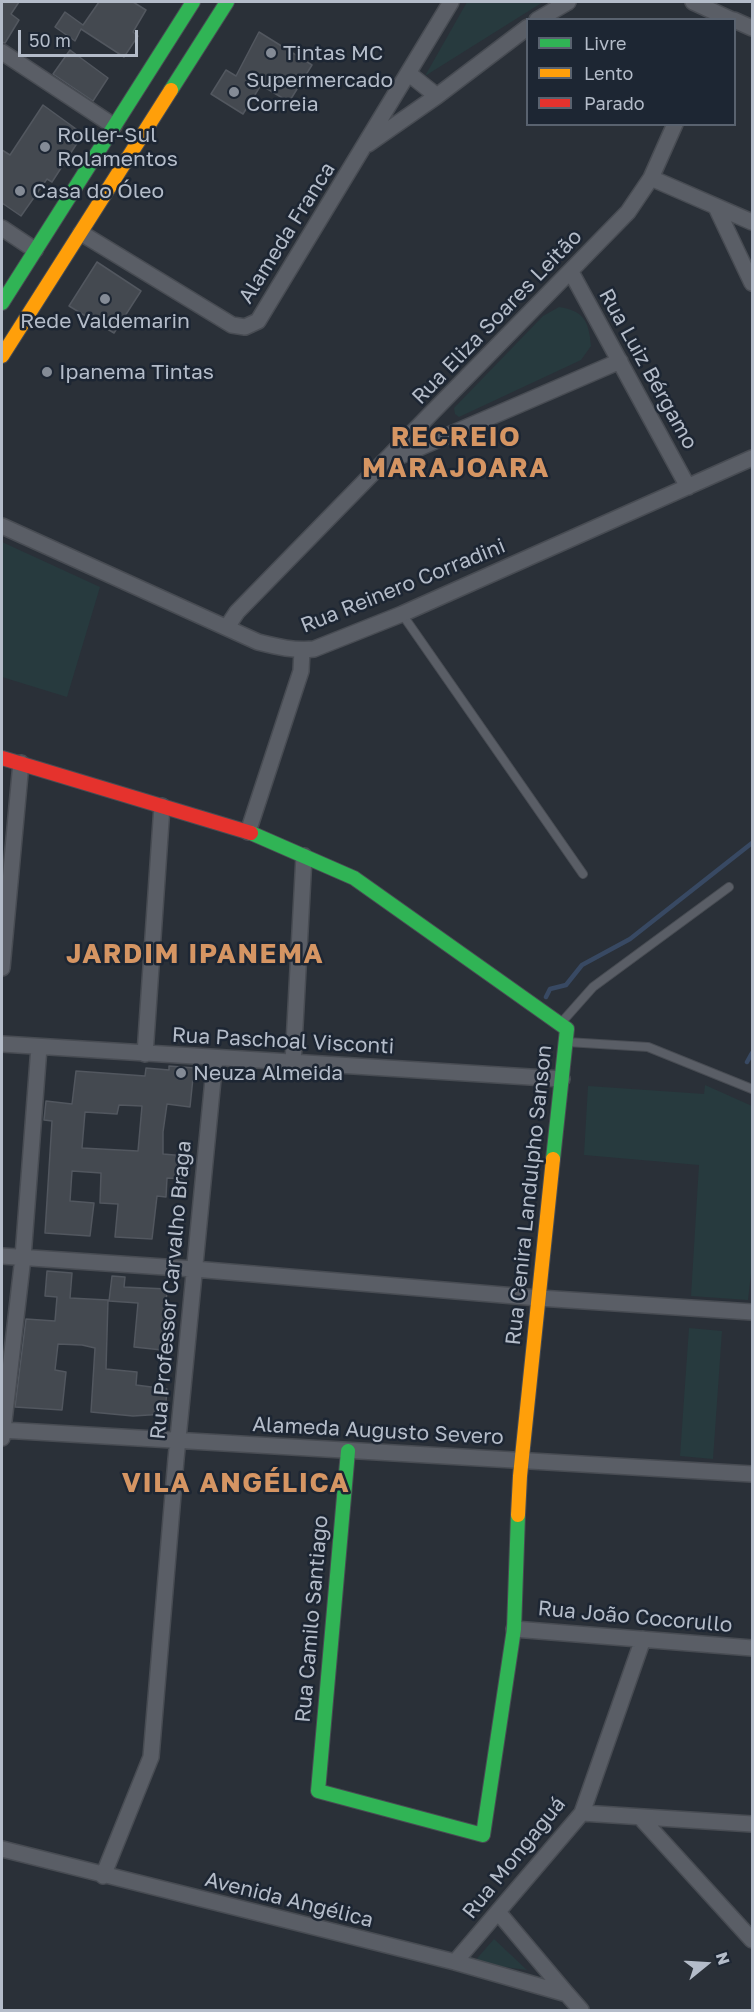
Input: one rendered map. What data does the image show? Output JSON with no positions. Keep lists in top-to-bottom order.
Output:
{
  "streets": {
    "street": [
      "Alameda Franca",
      "Rua Eliza Soares Leitão",
      "Rua Luiz Bérgamo",
      "Rua Reinero Corradini",
      "Rua Paschoal Visconti",
      "Rua Cenira Landulpho Sanson",
      "Rua Professor Carvalho Braga",
      "Alameda Augusto Severo",
      "Rua João Cocorullo",
      "Rua Camilo Santiago",
      "Rua Mongaguá",
      "Avenida Angélica"
    ]
  },
  "crossings": [
    ["Rua Eliza Soares Leitão", "Rua Luiz Bérgamo"],
    ["Rua Eliza Soares Leitão", "Rua Reinero Corradini"],
    ["Rua Luiz Bérgamo", "Rua Reinero Corradini"],
    ["Rua Paschoal Visconti", "Rua Cenira Landulpho Sanson"],
    ["Rua Paschoal Visconti", "Rua Professor Carvalho Braga"],
    ["Rua Cenira Landulpho Sanson", "Alameda Augusto Severo"],
    ["Rua Cenira Landulpho Sanson", "Rua João Cocorullo"],
    ["Rua Cenira Landulpho Sanson", "Rua Camilo Santiago"],
    ["Rua Professor Carvalho Braga", "Alameda Augusto Severo"],
    ["Rua Professor Carvalho Braga", "Avenida Angélica"],
    ["Alameda Augusto Severo", "Rua Camilo Santiago"],
    ["Rua João Cocorullo", "Rua Mongaguá"],
    ["Rua Mongaguá", "Avenida Angélica"]
  ],
  "districts": ["RECREIO MARAJOARA", "JARDIM IPANEMA", "VILA ANGÉLICA"],
  "places": [
    "Tintas MC",
    "Supermercado Correia",
    "Roller-Sul Rolamentos",
    "Casa do Óleo",
    "Rede Valdemarin",
    "Ipanema Tintas",
    "Neuza Almeida"
  ],
  "legend": ["Livre", "Lento", "Parado"],
  "scale_bar": "50 m",
  "north": "right"
}
